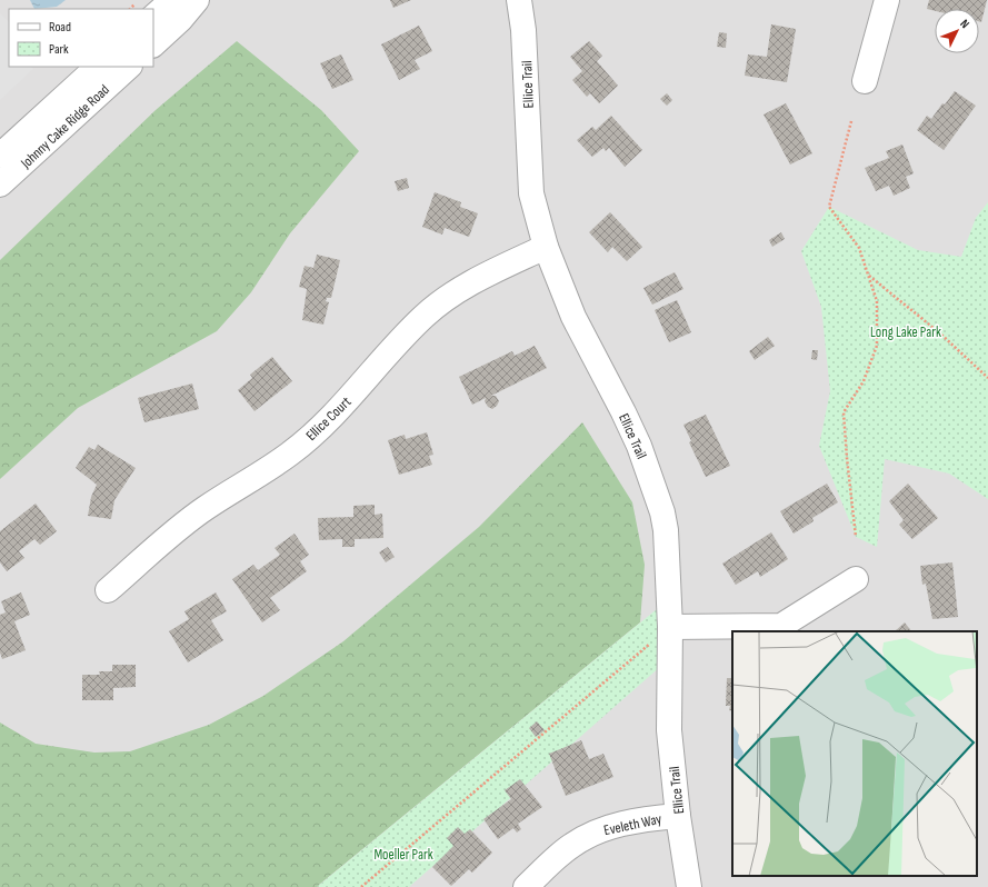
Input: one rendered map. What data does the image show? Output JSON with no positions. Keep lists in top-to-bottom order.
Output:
{
  "streets": {
    "street": [
      "Ellice Trail",
      "Johnny Cake Ridge Road",
      "Ellice Court",
      "Eveleth Way"
    ]
  },
  "crossings": [
    ["Ellice Trail", "Ellice Court"],
    ["Ellice Trail", "Eveleth Way"]
  ],
  "parks": ["Long Lake Park", "Moeller Park"],
  "legend": ["Road", "Park"],
  "north": "top right"
}
